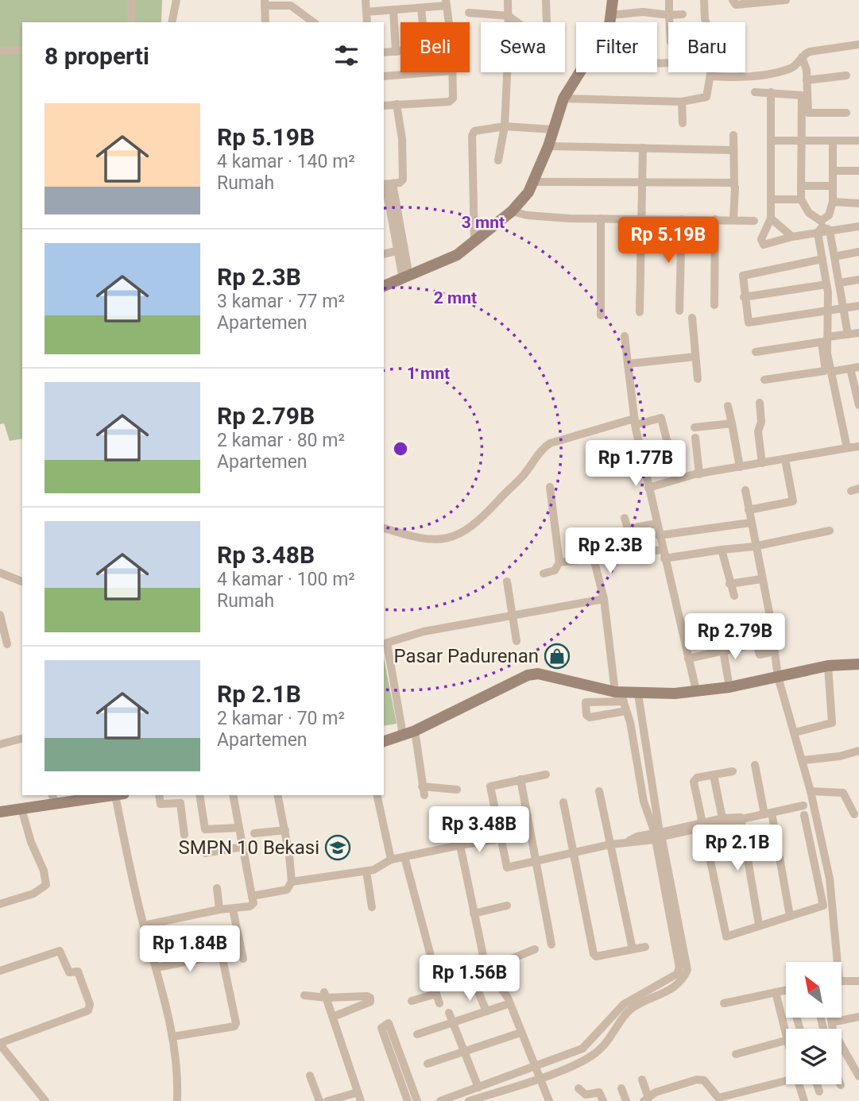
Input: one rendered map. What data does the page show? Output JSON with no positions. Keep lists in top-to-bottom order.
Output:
{
  "places": {
    "shop": ["Pasar Padurenan"],
    "school or university": ["SMPN 10 Bekasi"]
  },
  "north": "top left",
  "page": {
    "chip": [
      "Beli",
      "Sewa",
      "Filter",
      "Baru"
    ],
    "heading": "8 properti",
    "list": [
      {
        "name": "Rp 5.19B",
        "note": "4 kamar · 140 m² · Rumah"
      },
      {
        "name": "Rp 2.3B",
        "note": "3 kamar · 77 m² · Apartemen"
      },
      {
        "name": "Rp 2.79B",
        "note": "2 kamar · 80 m² · Apartemen"
      },
      {
        "name": "Rp 3.48B",
        "note": "4 kamar · 100 m² · Rumah"
      },
      {
        "name": "Rp 2.1B",
        "note": "2 kamar · 70 m² · Apartemen"
      }
    ],
    "price": [
      "Rp 5.19B",
      "Rp 1.77B",
      "Rp 2.3B",
      "Rp 2.79B",
      "Rp 3.48B",
      "Rp 2.1B",
      "Rp 1.84B",
      "Rp 1.56B"
    ]
  },
  "rings": ["3 mnt", "2 mnt", "1 mnt"]
}
